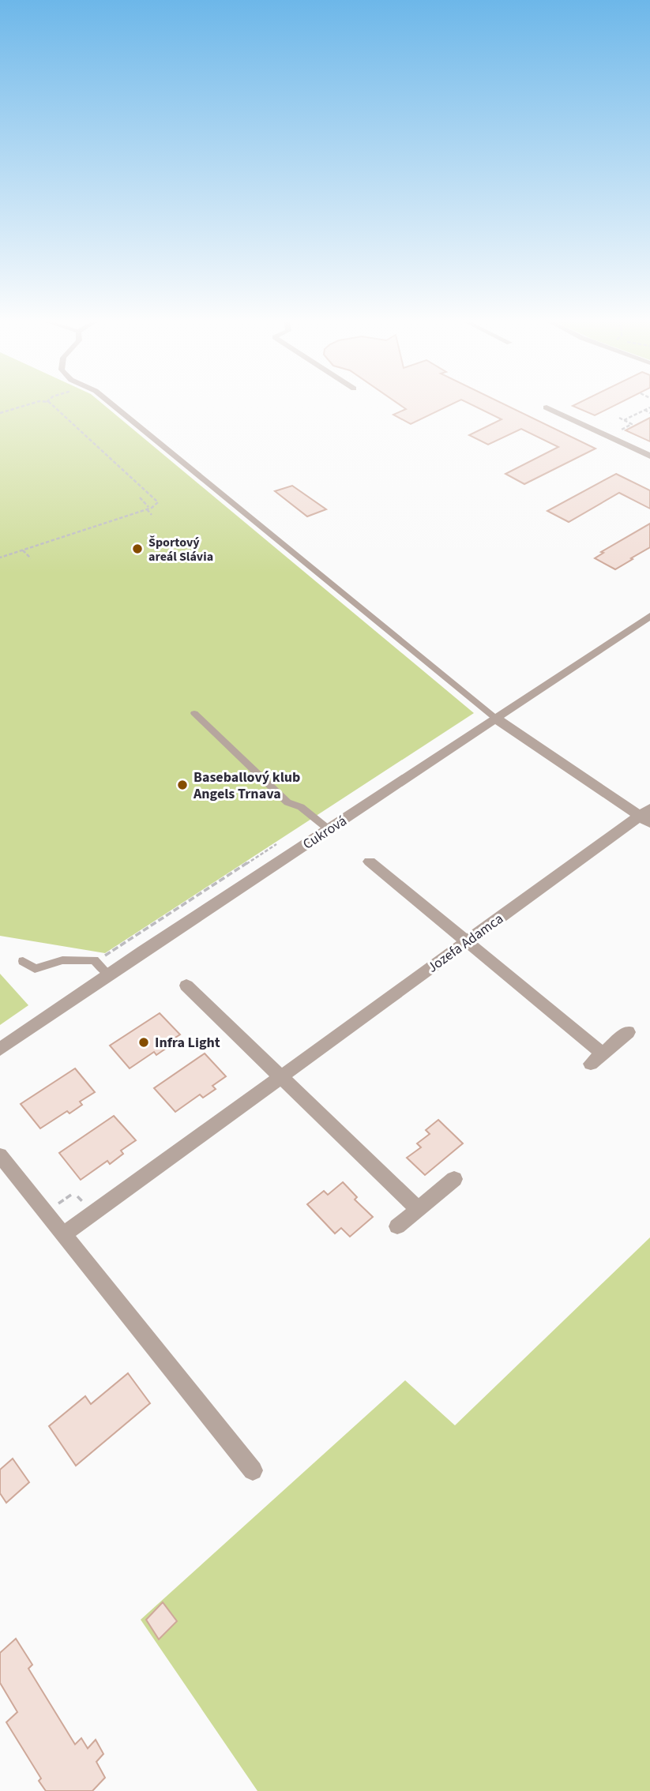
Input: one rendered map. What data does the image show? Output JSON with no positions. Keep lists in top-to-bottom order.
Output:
{
  "streets": {
    "street": ["Cukrová", "Jozefa Adamca"]
  },
  "places": ["Športový areál Slávia", "Baseballový klub Angels Trnava", "Infra Light"]
}
